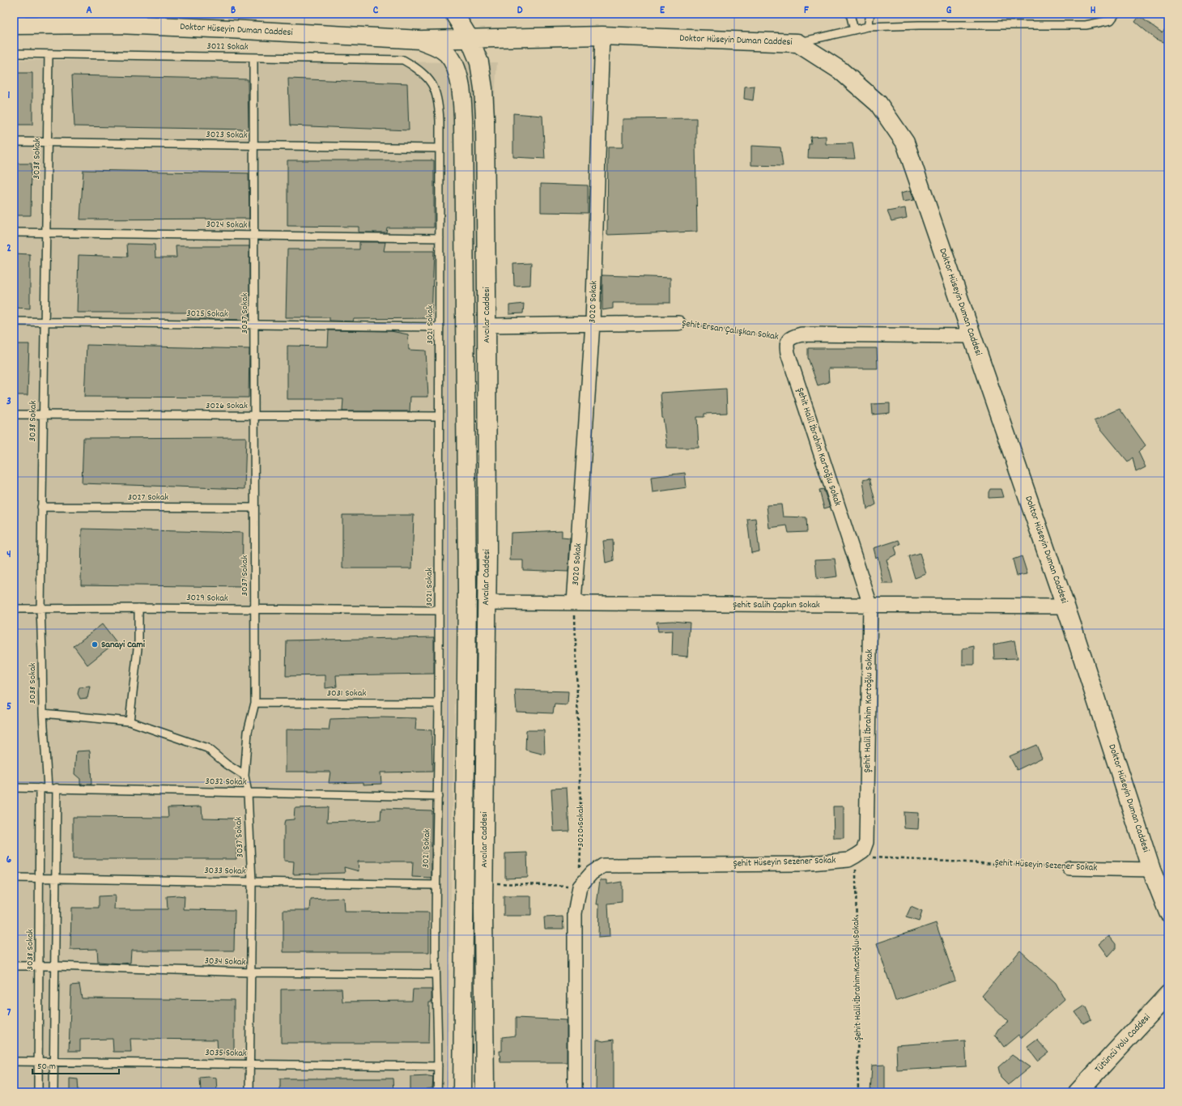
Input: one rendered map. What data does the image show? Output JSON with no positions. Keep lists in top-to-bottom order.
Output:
{
  "streets": {
    "main road": ["Doktor Hüseyin Duman Caddesi", "Avcılar Caddesi", "Tütüncü Yolu Caddesi"],
    "street": [
      "3020 Sokak",
      "Şehit Ersan Çalışkan Sokak",
      "Şehit Halil İbrahim Kartoğlu Sokak",
      "Şehit Salih Çapkın Sokak",
      "Şehit Hüseyin Sezener Sokak"
    ],
    "lane": [
      "3022 Sokak",
      "3023 Sokak",
      "3038 Sokak",
      "3024 Sokak",
      "3037 Sokak",
      "3025 Sokak",
      "3021 Sokak",
      "3026 Sokak",
      "3027 Sokak",
      "3029 Sokak",
      "3031 Sokak",
      "3032 Sokak",
      "3033 Sokak",
      "3034 Sokak",
      "3035 Sokak"
    ]
  },
  "crossings": [
    ["Doktor Hüseyin Duman Caddesi", "3020 Sokak"],
    ["Doktor Hüseyin Duman Caddesi", "Avcılar Caddesi"],
    ["Doktor Hüseyin Duman Caddesi", "Şehit Ersan Çalışkan Sokak"],
    ["Doktor Hüseyin Duman Caddesi", "Şehit Salih Çapkın Sokak"],
    ["Doktor Hüseyin Duman Caddesi", "Şehit Hüseyin Sezener Sokak"],
    ["3022 Sokak", "3038 Sokak"],
    ["3022 Sokak", "3037 Sokak"],
    ["3022 Sokak", "3021 Sokak"],
    ["3023 Sokak", "3038 Sokak"],
    ["3023 Sokak", "3037 Sokak"],
    ["3023 Sokak", "3021 Sokak"],
    ["3038 Sokak", "3024 Sokak"],
    ["3038 Sokak", "3025 Sokak"],
    ["3038 Sokak", "3026 Sokak"],
    ["3038 Sokak", "3027 Sokak"],
    ["3038 Sokak", "3029 Sokak"],
    ["3038 Sokak", "3032 Sokak"],
    ["3038 Sokak", "3033 Sokak"],
    ["3038 Sokak", "3034 Sokak"],
    ["3038 Sokak", "3035 Sokak"],
    ["3024 Sokak", "3037 Sokak"],
    ["3024 Sokak", "3021 Sokak"],
    ["3020 Sokak", "Şehit Ersan Çalışkan Sokak"],
    ["3020 Sokak", "Şehit Salih Çapkın Sokak"],
    ["3020 Sokak", "Şehit Hüseyin Sezener Sokak"],
    ["3037 Sokak", "3025 Sokak"],
    ["3037 Sokak", "3026 Sokak"],
    ["3037 Sokak", "3027 Sokak"],
    ["3037 Sokak", "3029 Sokak"],
    ["3037 Sokak", "3031 Sokak"],
    ["3037 Sokak", "3032 Sokak"],
    ["3037 Sokak", "3033 Sokak"],
    ["3037 Sokak", "3034 Sokak"],
    ["3037 Sokak", "3035 Sokak"],
    ["3025 Sokak", "3021 Sokak"],
    ["Avcılar Caddesi", "Şehit Ersan Çalışkan Sokak"],
    ["Avcılar Caddesi", "Şehit Salih Çapkın Sokak"],
    ["3021 Sokak", "3026 Sokak"],
    ["3021 Sokak", "3029 Sokak"],
    ["3021 Sokak", "3031 Sokak"],
    ["3021 Sokak", "3032 Sokak"],
    ["3021 Sokak", "3033 Sokak"],
    ["3021 Sokak", "3034 Sokak"],
    ["3021 Sokak", "3035 Sokak"],
    ["Şehit Ersan Çalışkan Sokak", "Şehit Halil İbrahim Kartoğlu Sokak"],
    ["Şehit Halil İbrahim Kartoğlu Sokak", "Şehit Salih Çapkın Sokak"],
    ["Şehit Halil İbrahim Kartoğlu Sokak", "Şehit Hüseyin Sezener Sokak"]
  ],
  "places": ["Sanayi Cami"],
  "scale_bar": "50 m",
  "grid": {
    "columns": [
      "A",
      "B",
      "C",
      "D",
      "E",
      "F",
      "G",
      "H"
    ],
    "rows": [
      "1",
      "2",
      "3",
      "4",
      "5",
      "6",
      "7"
    ]
  }
}
